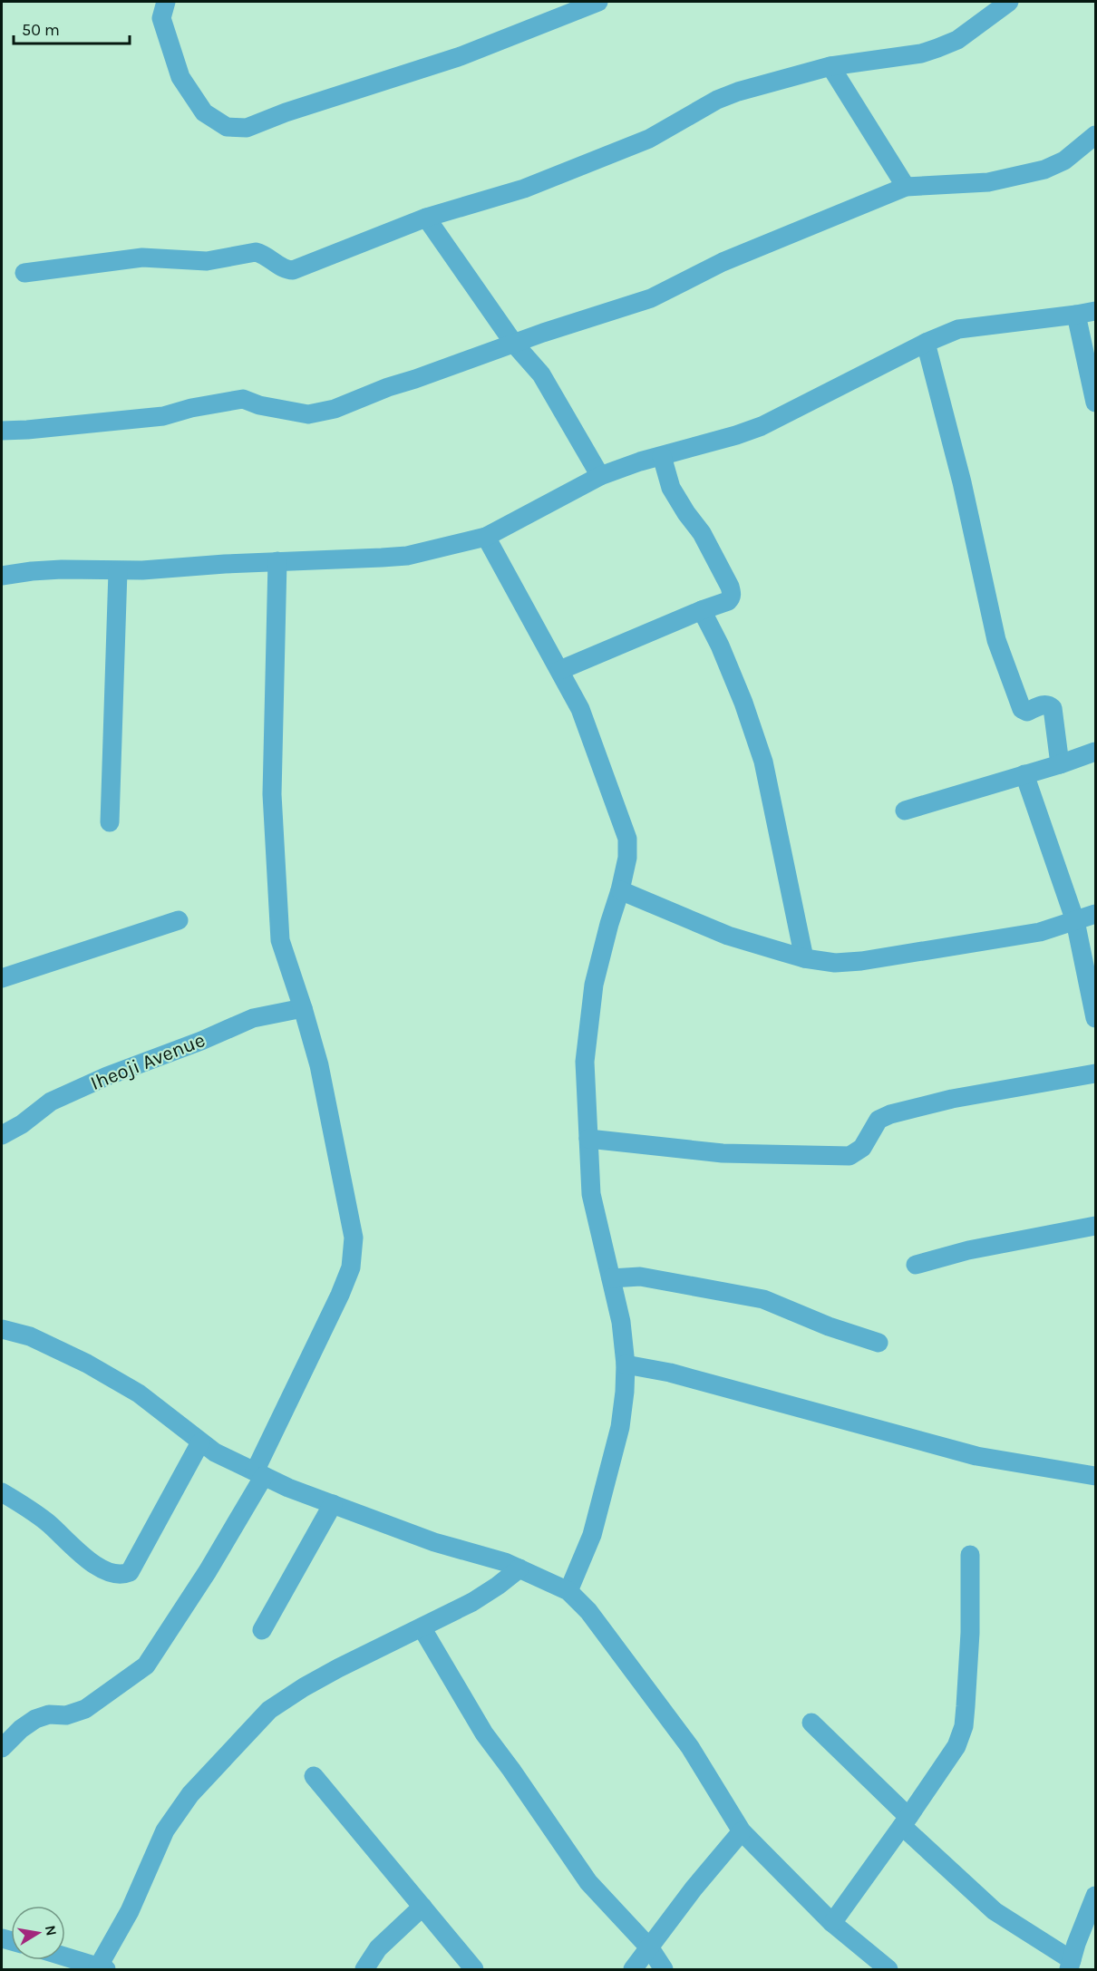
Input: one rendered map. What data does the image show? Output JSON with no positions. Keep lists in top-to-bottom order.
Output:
{
  "streets": {
    "street": ["Iheoji Avenue"]
  },
  "scale_bar": "50 m",
  "north": "right"
}
